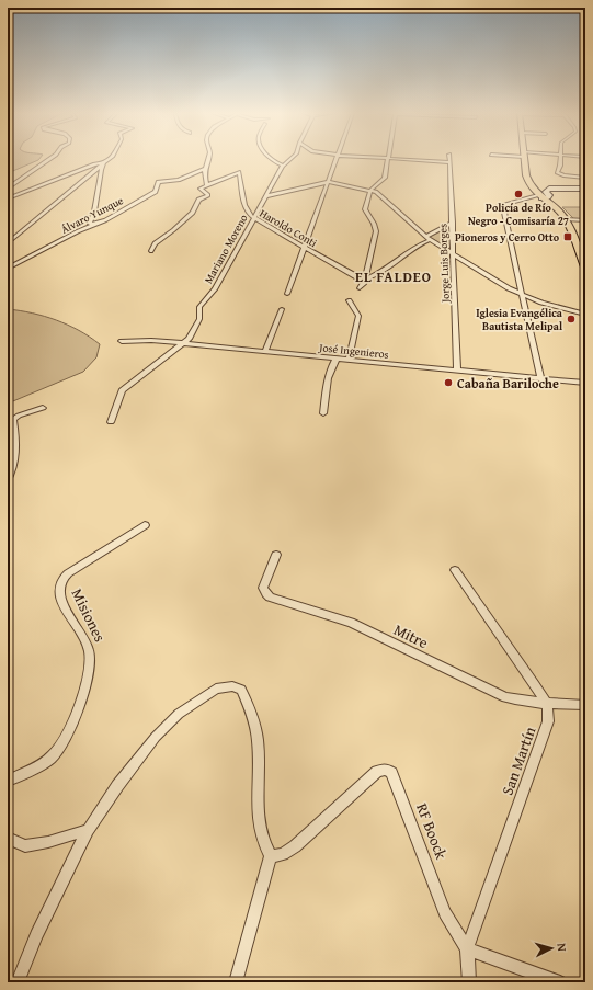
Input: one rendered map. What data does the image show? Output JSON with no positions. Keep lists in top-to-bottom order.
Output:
{
  "streets": {
    "street": [
      "Álvaro Yunque",
      "Haroldo Conti",
      "Mariano Moreno",
      "Jorge Luis Borges",
      "José Ingenieros",
      "Misiones",
      "Mitre",
      "San Martín",
      "RF Boock"
    ]
  },
  "crossings": [
    ["Haroldo Conti", "Mariano Moreno"],
    ["Mariano Moreno", "José Ingenieros"],
    ["Jorge Luis Borges", "José Ingenieros"],
    ["Mitre", "San Martín"],
    ["San Martín", "RF Boock"]
  ],
  "districts": ["EL FALDEO"],
  "places": {
    "other": ["Policía de Río Negro - Comisaría 27", "Iglesia Evangélica Bautista Melipal", "Cabaña Bariloche"],
    "transit": ["Pioneros y Cerro Otto"]
  },
  "north": "right"
}
